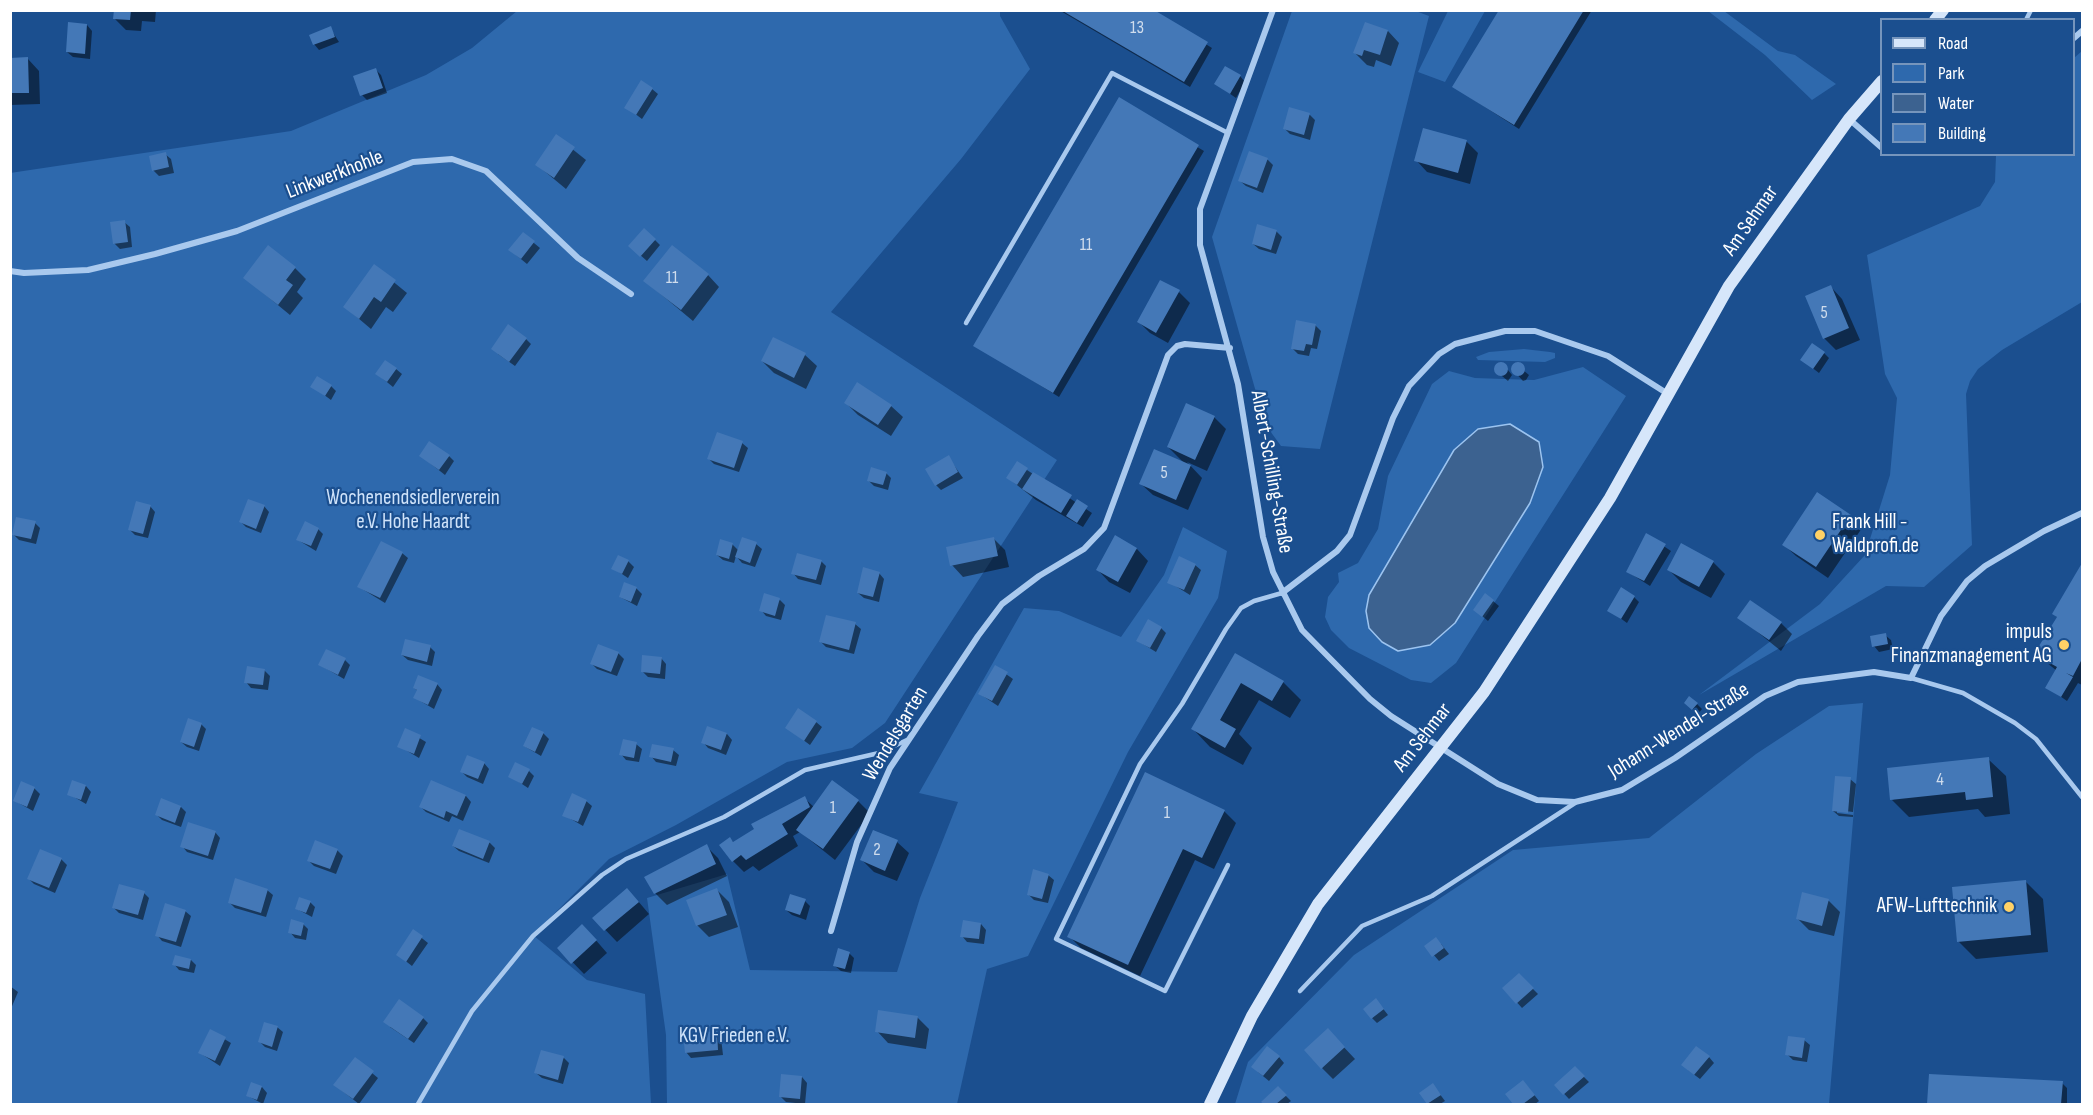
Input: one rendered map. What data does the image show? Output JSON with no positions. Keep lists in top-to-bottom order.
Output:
{
  "streets": {
    "main road": ["Am Sehmar"],
    "street": [
      "Linkwerkhohle",
      "Albert-Schilling-Straße",
      "Johann-Wendel-Straße",
      "Wendelsgarten"
    ]
  },
  "crossings": [
    ["Am Sehmar", "Albert-Schilling-Straße"],
    ["Am Sehmar", "Johann-Wendel-Straße"],
    ["Albert-Schilling-Straße", "Johann-Wendel-Straße"],
    ["Albert-Schilling-Straße", "Wendelsgarten"]
  ],
  "parks": ["Wochenendsiedlerverein e.V. Hohe Haardt", "KGV Frieden e.V."],
  "places": ["Frank Hill - Waldprofi.de", "impuls Finanzmanagement AG", "AFW-Lufttechnik"],
  "house_numbers": [
    "13",
    "11",
    "11",
    "5",
    "5",
    "4",
    "1",
    "1",
    "2"
  ],
  "legend": [
    "Road",
    "Park",
    "Water",
    "Building"
  ]
}
